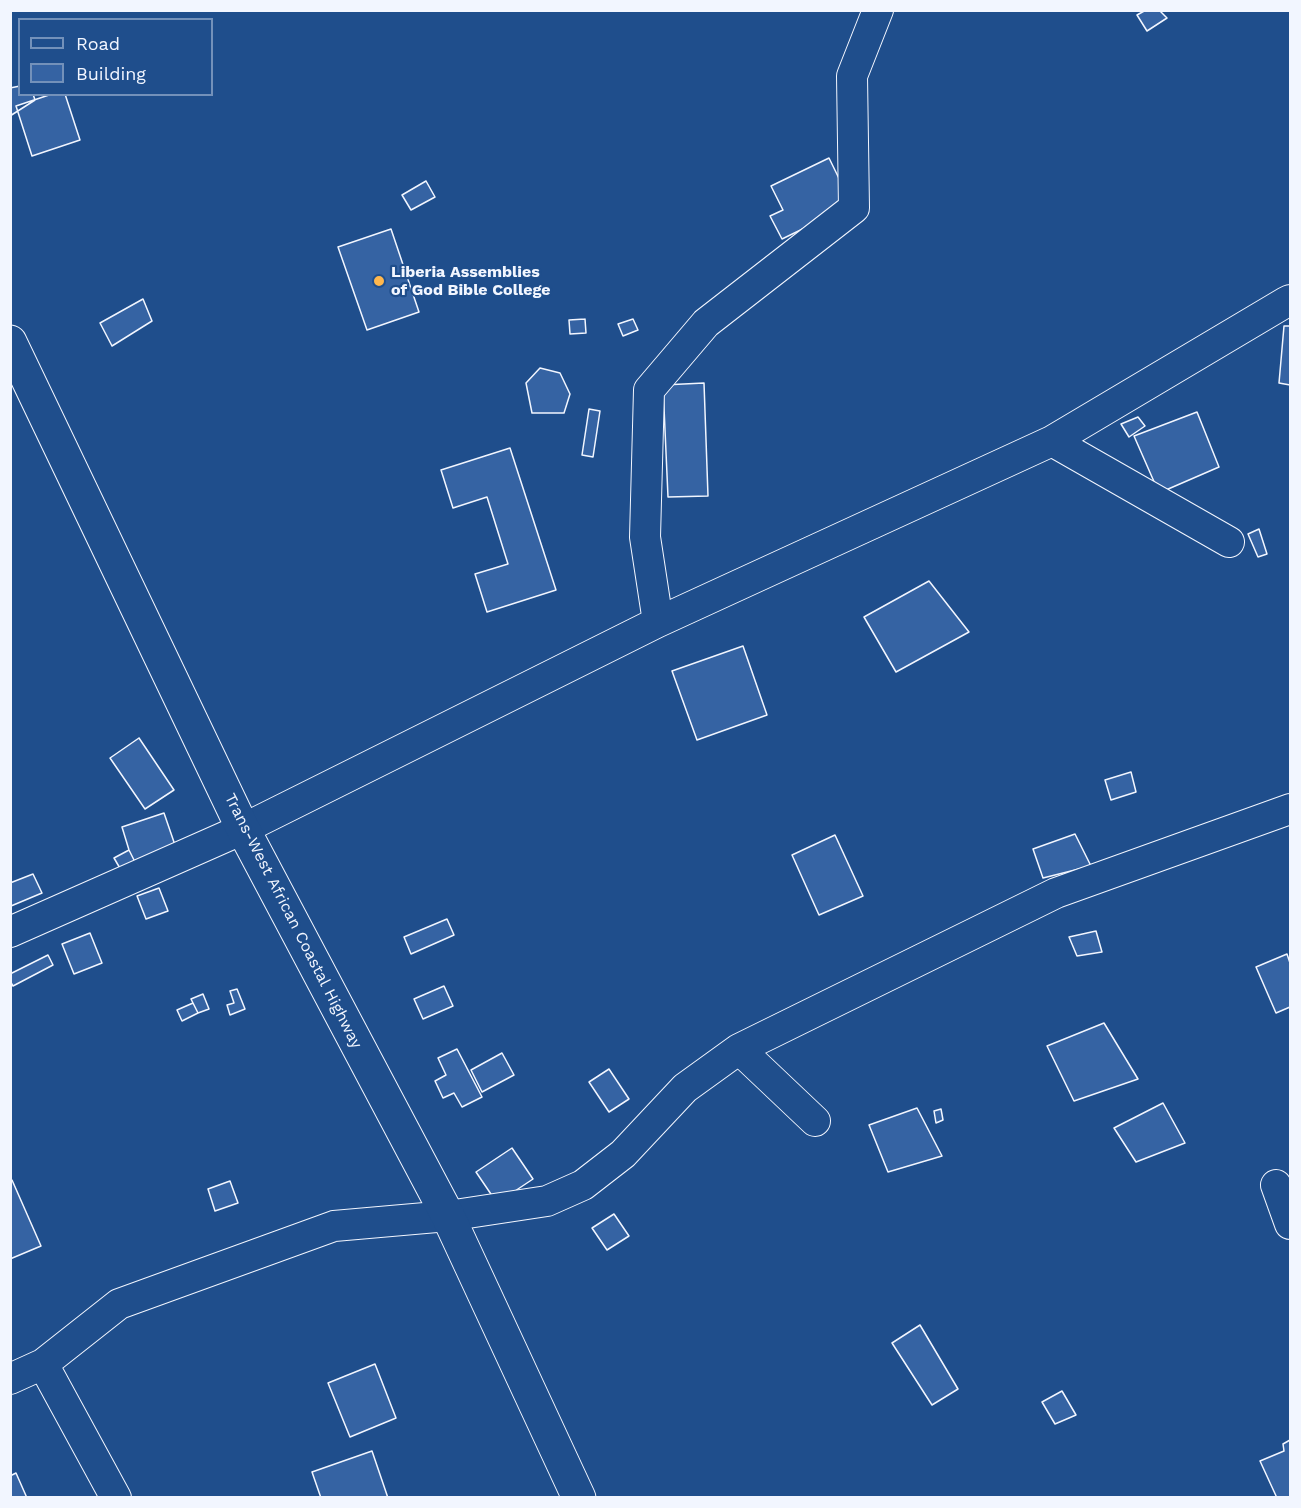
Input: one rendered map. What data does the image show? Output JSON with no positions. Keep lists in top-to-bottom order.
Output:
{
  "streets": {
    "highway": ["Trans-West African Coastal Highway"]
  },
  "places": ["Liberia Assemblies of God Bible College"],
  "legend": ["Road", "Building"]
}
